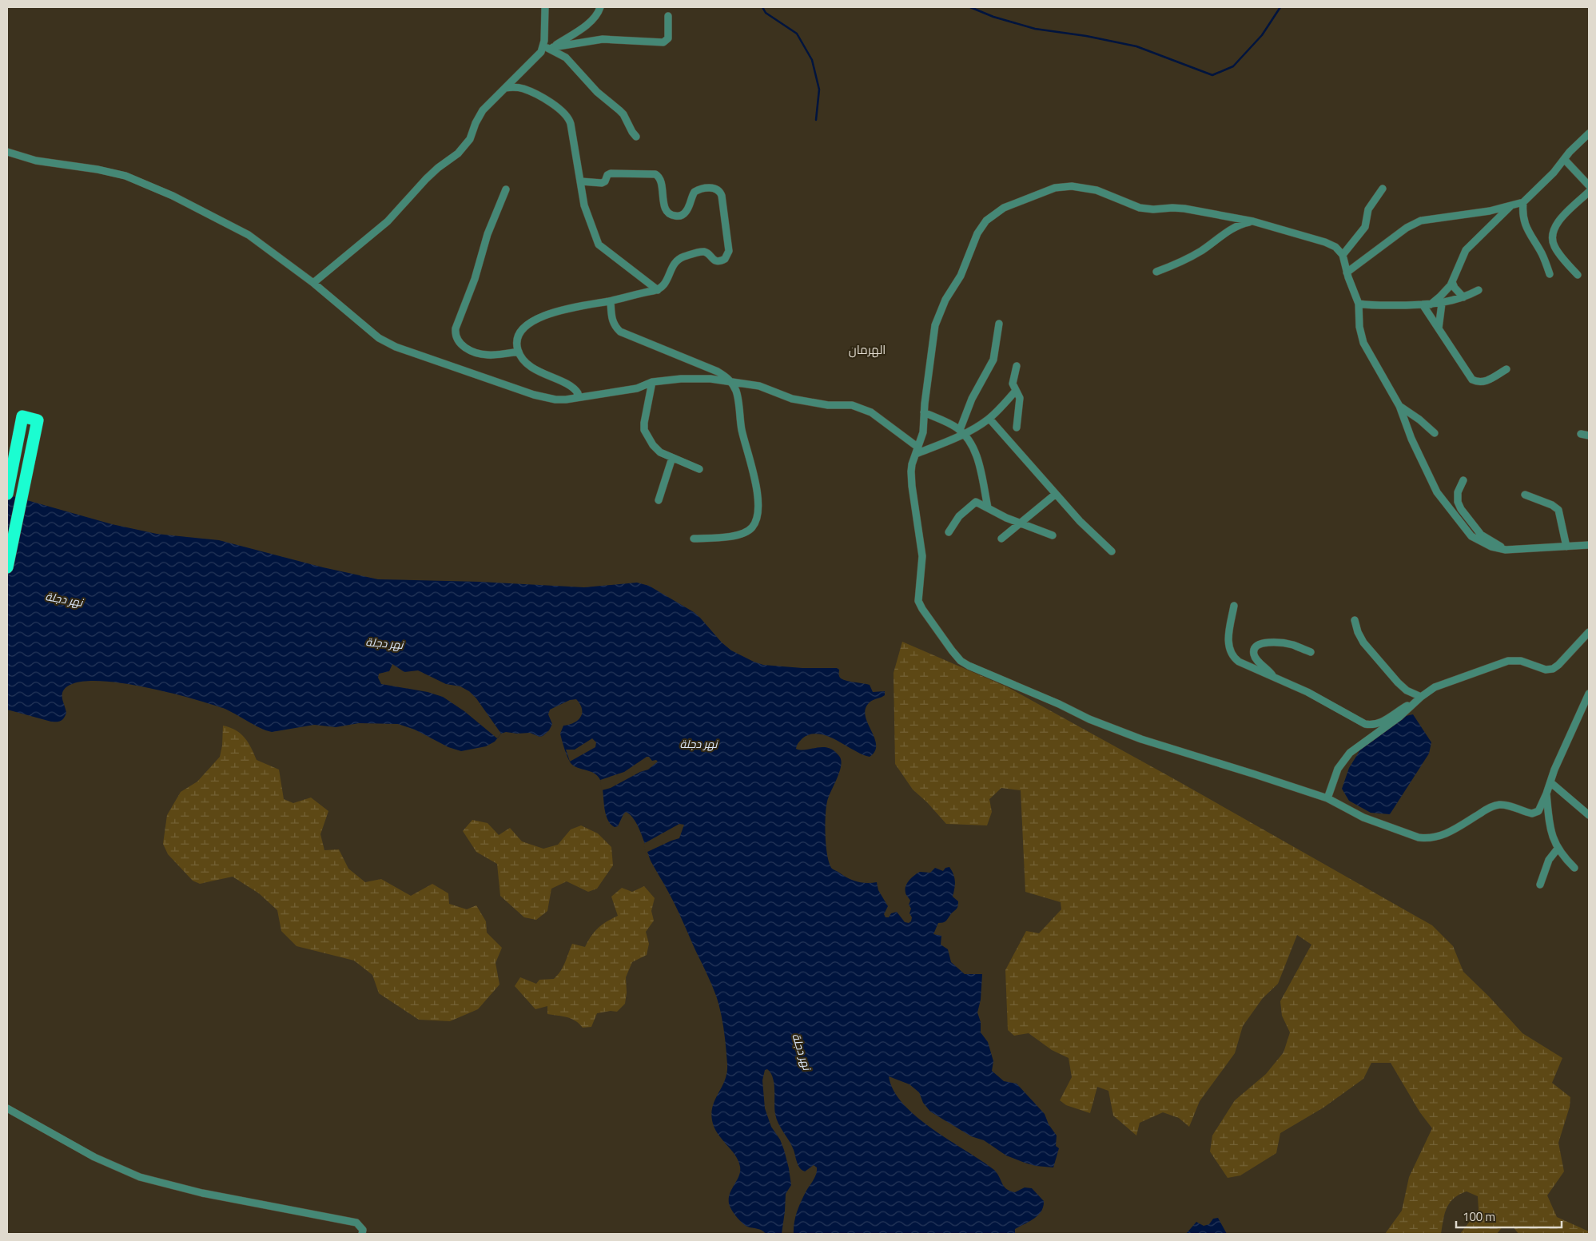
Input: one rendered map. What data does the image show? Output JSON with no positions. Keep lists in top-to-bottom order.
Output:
{
  "districts": ["الهرمان"],
  "water": ["نهر دجلة"],
  "scale_bar": "100 m"
}
